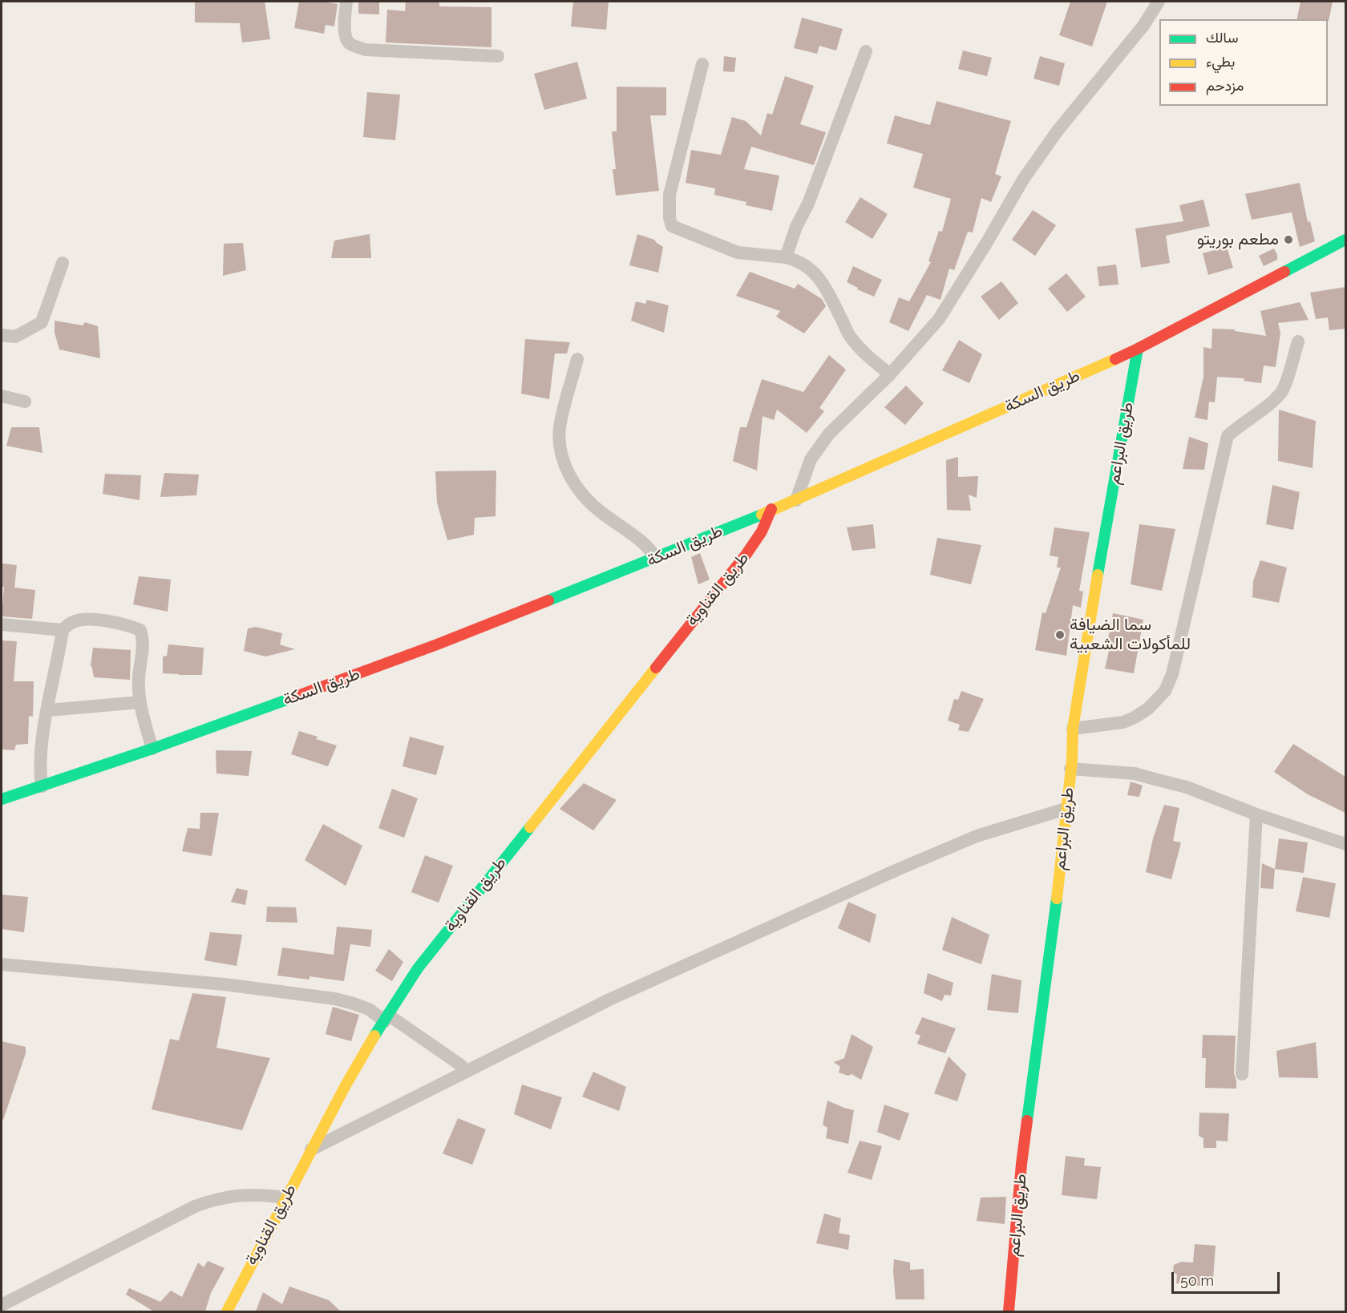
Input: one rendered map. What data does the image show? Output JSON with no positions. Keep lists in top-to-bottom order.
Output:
{
  "streets": {
    "street": ["طريق السكة", "طريق البراعم", "طريق القناوية"]
  },
  "crossings": [
    ["طريق السكة", "طريق البراعم"],
    ["طريق السكة", "طريق القناوية"]
  ],
  "places": ["مطعم بوريتو", "سما الضيافة للمأكولات الشعبية"],
  "legend": ["سالك", "بطيء", "مزدحم"],
  "scale_bar": "50 m"
}
